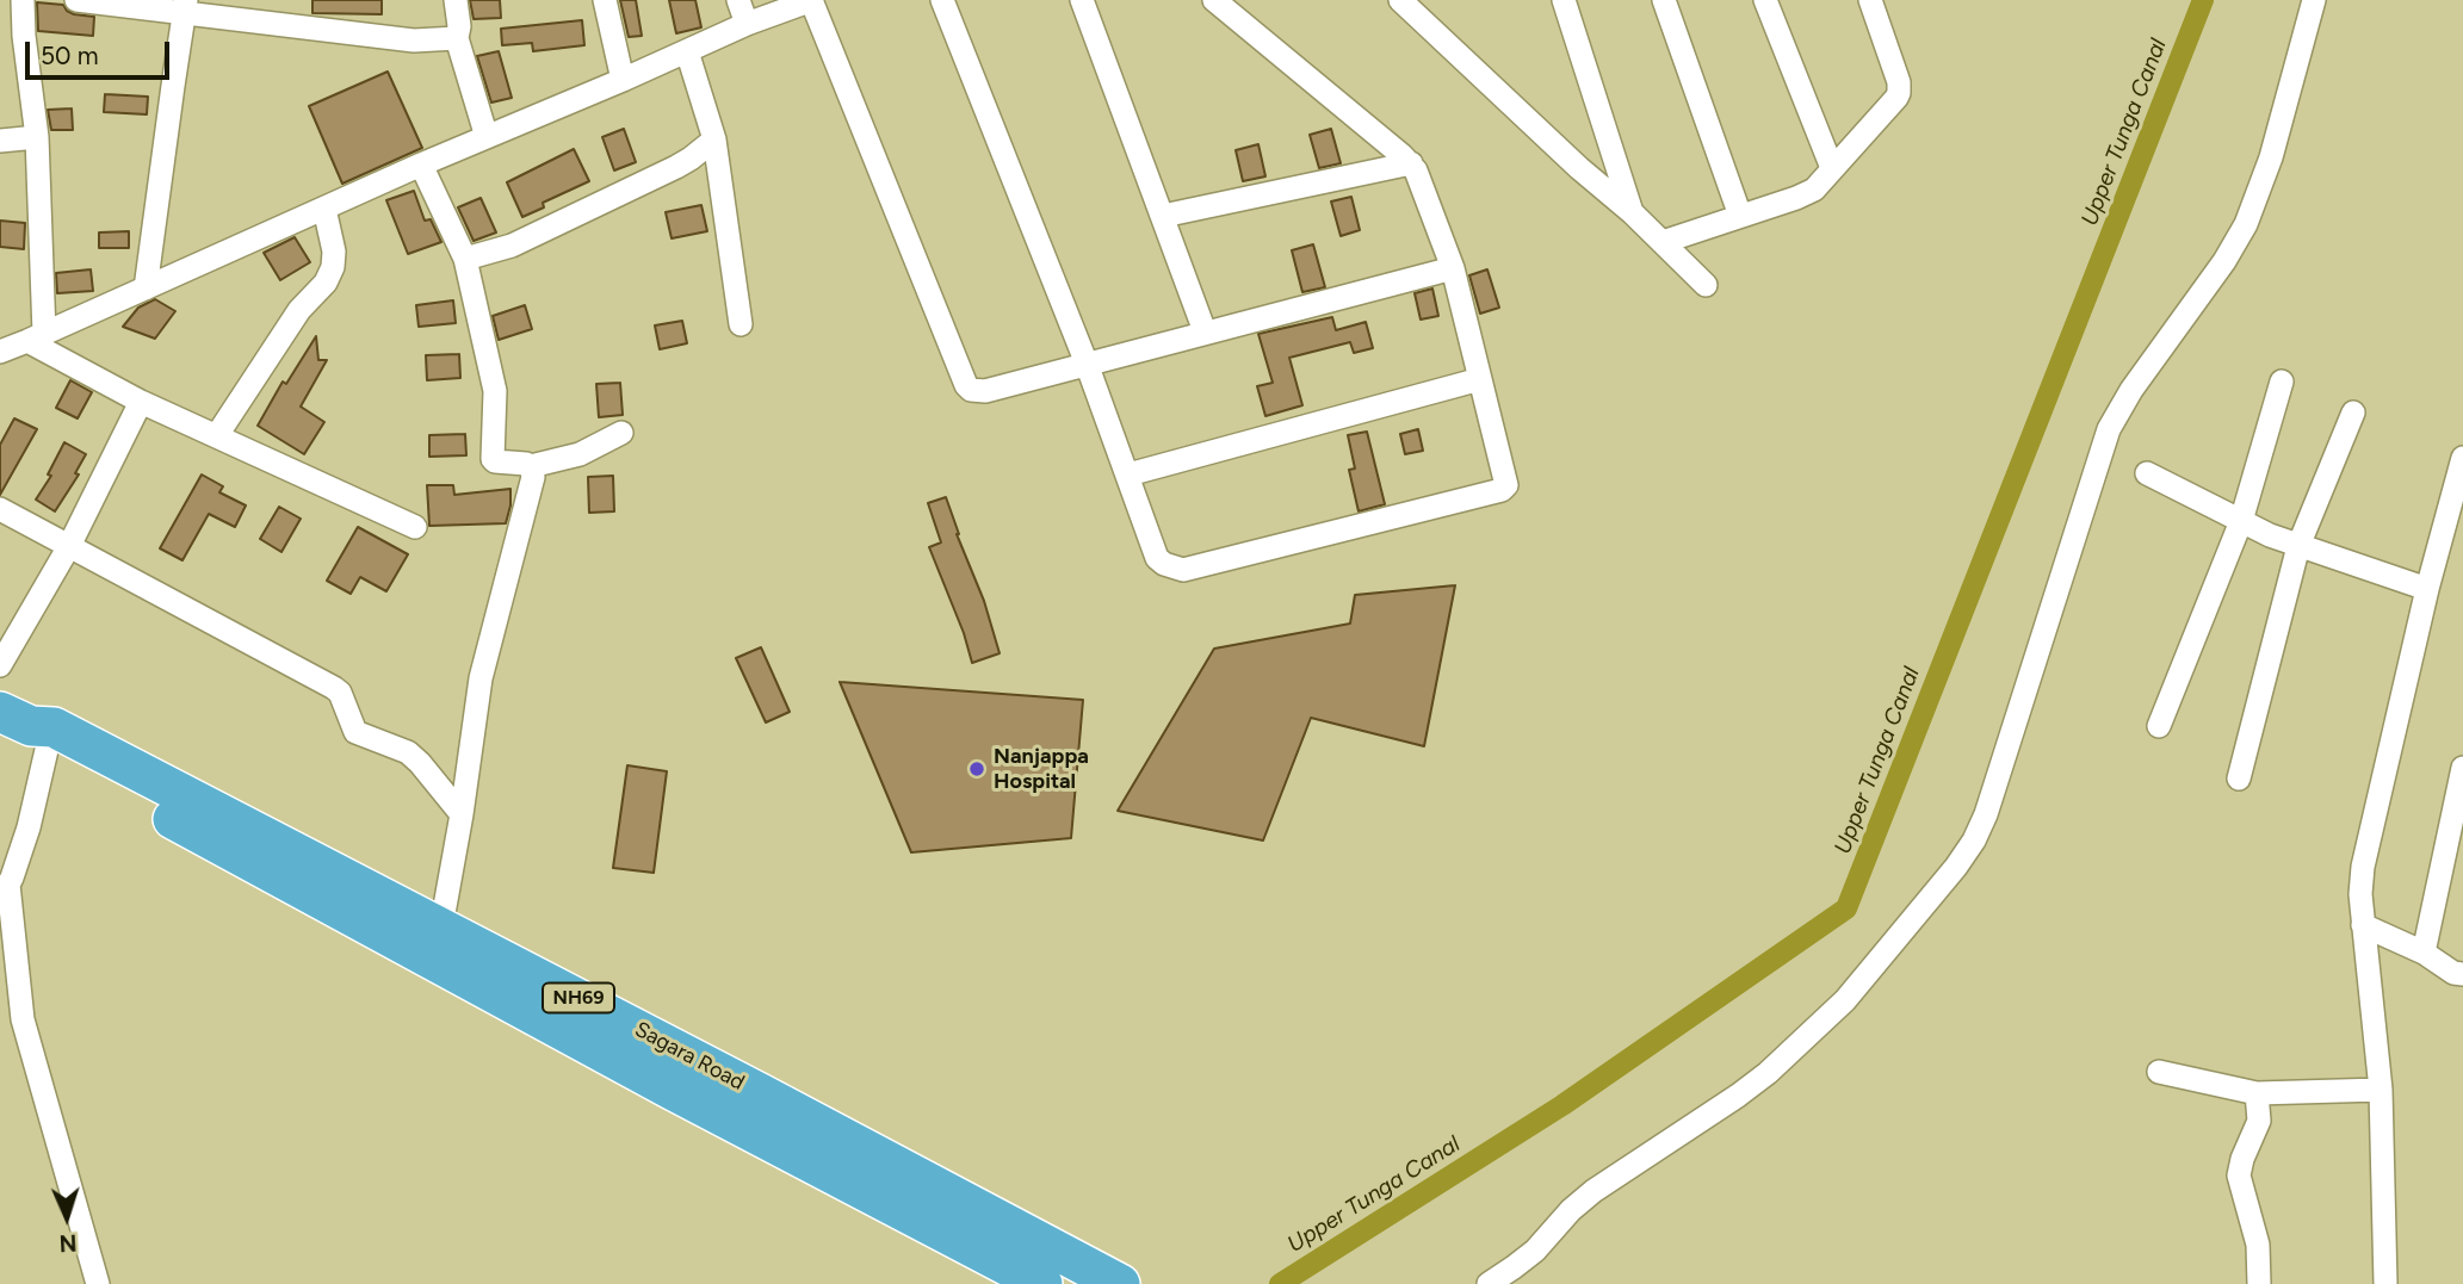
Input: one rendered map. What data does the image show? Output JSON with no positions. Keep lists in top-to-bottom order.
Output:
{
  "streets": {
    "highway": ["NH69", "Sagara Road"]
  },
  "water": ["Upper Tunga Canal"],
  "places": ["Nanjappa Hospital"],
  "scale_bar": "50 m",
  "north": "bottom"
}
